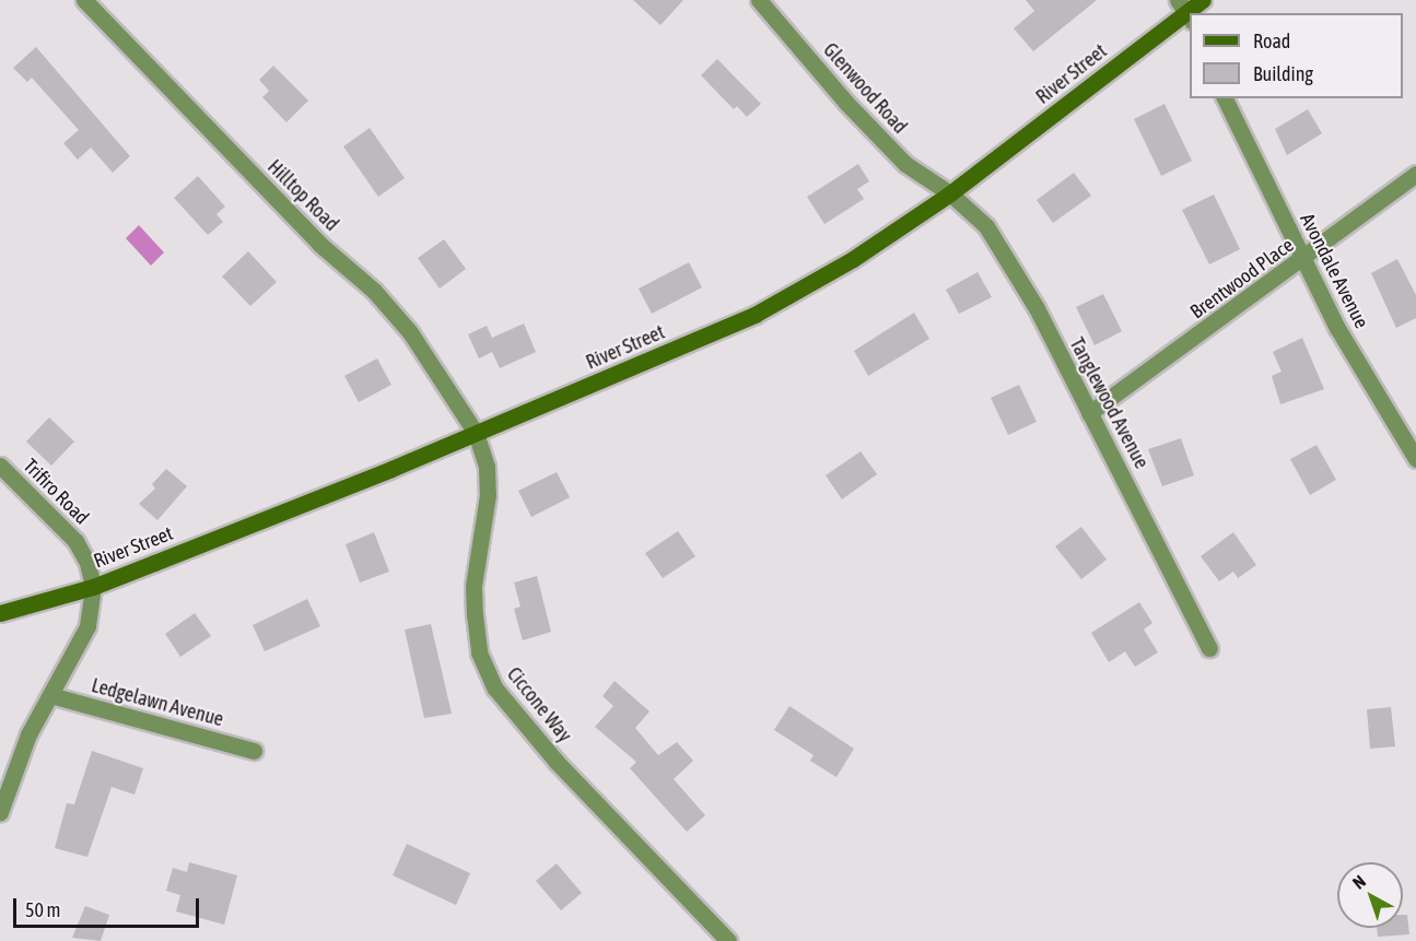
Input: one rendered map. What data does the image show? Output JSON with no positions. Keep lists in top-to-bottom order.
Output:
{
  "streets": {
    "main road": ["River Street"],
    "street": [
      "Glenwood Road",
      "Hilltop Road",
      "Avondale Avenue",
      "Brentwood Place",
      "Tanglewood Avenue",
      "Trifiro Road",
      "Ledgelawn Avenue",
      "Ciccone Way"
    ]
  },
  "crossings": [
    ["River Street", "Glenwood Road"],
    ["River Street", "Hilltop Road"],
    ["River Street", "Tanglewood Avenue"],
    ["River Street", "Trifiro Road"],
    ["River Street", "Ciccone Way"],
    ["Glenwood Road", "Tanglewood Avenue"],
    ["Hilltop Road", "Ciccone Way"],
    ["Avondale Avenue", "Brentwood Place"],
    ["Brentwood Place", "Tanglewood Avenue"]
  ],
  "legend": ["Road", "Building"],
  "scale_bar": "50 m",
  "north": "top left"
}
